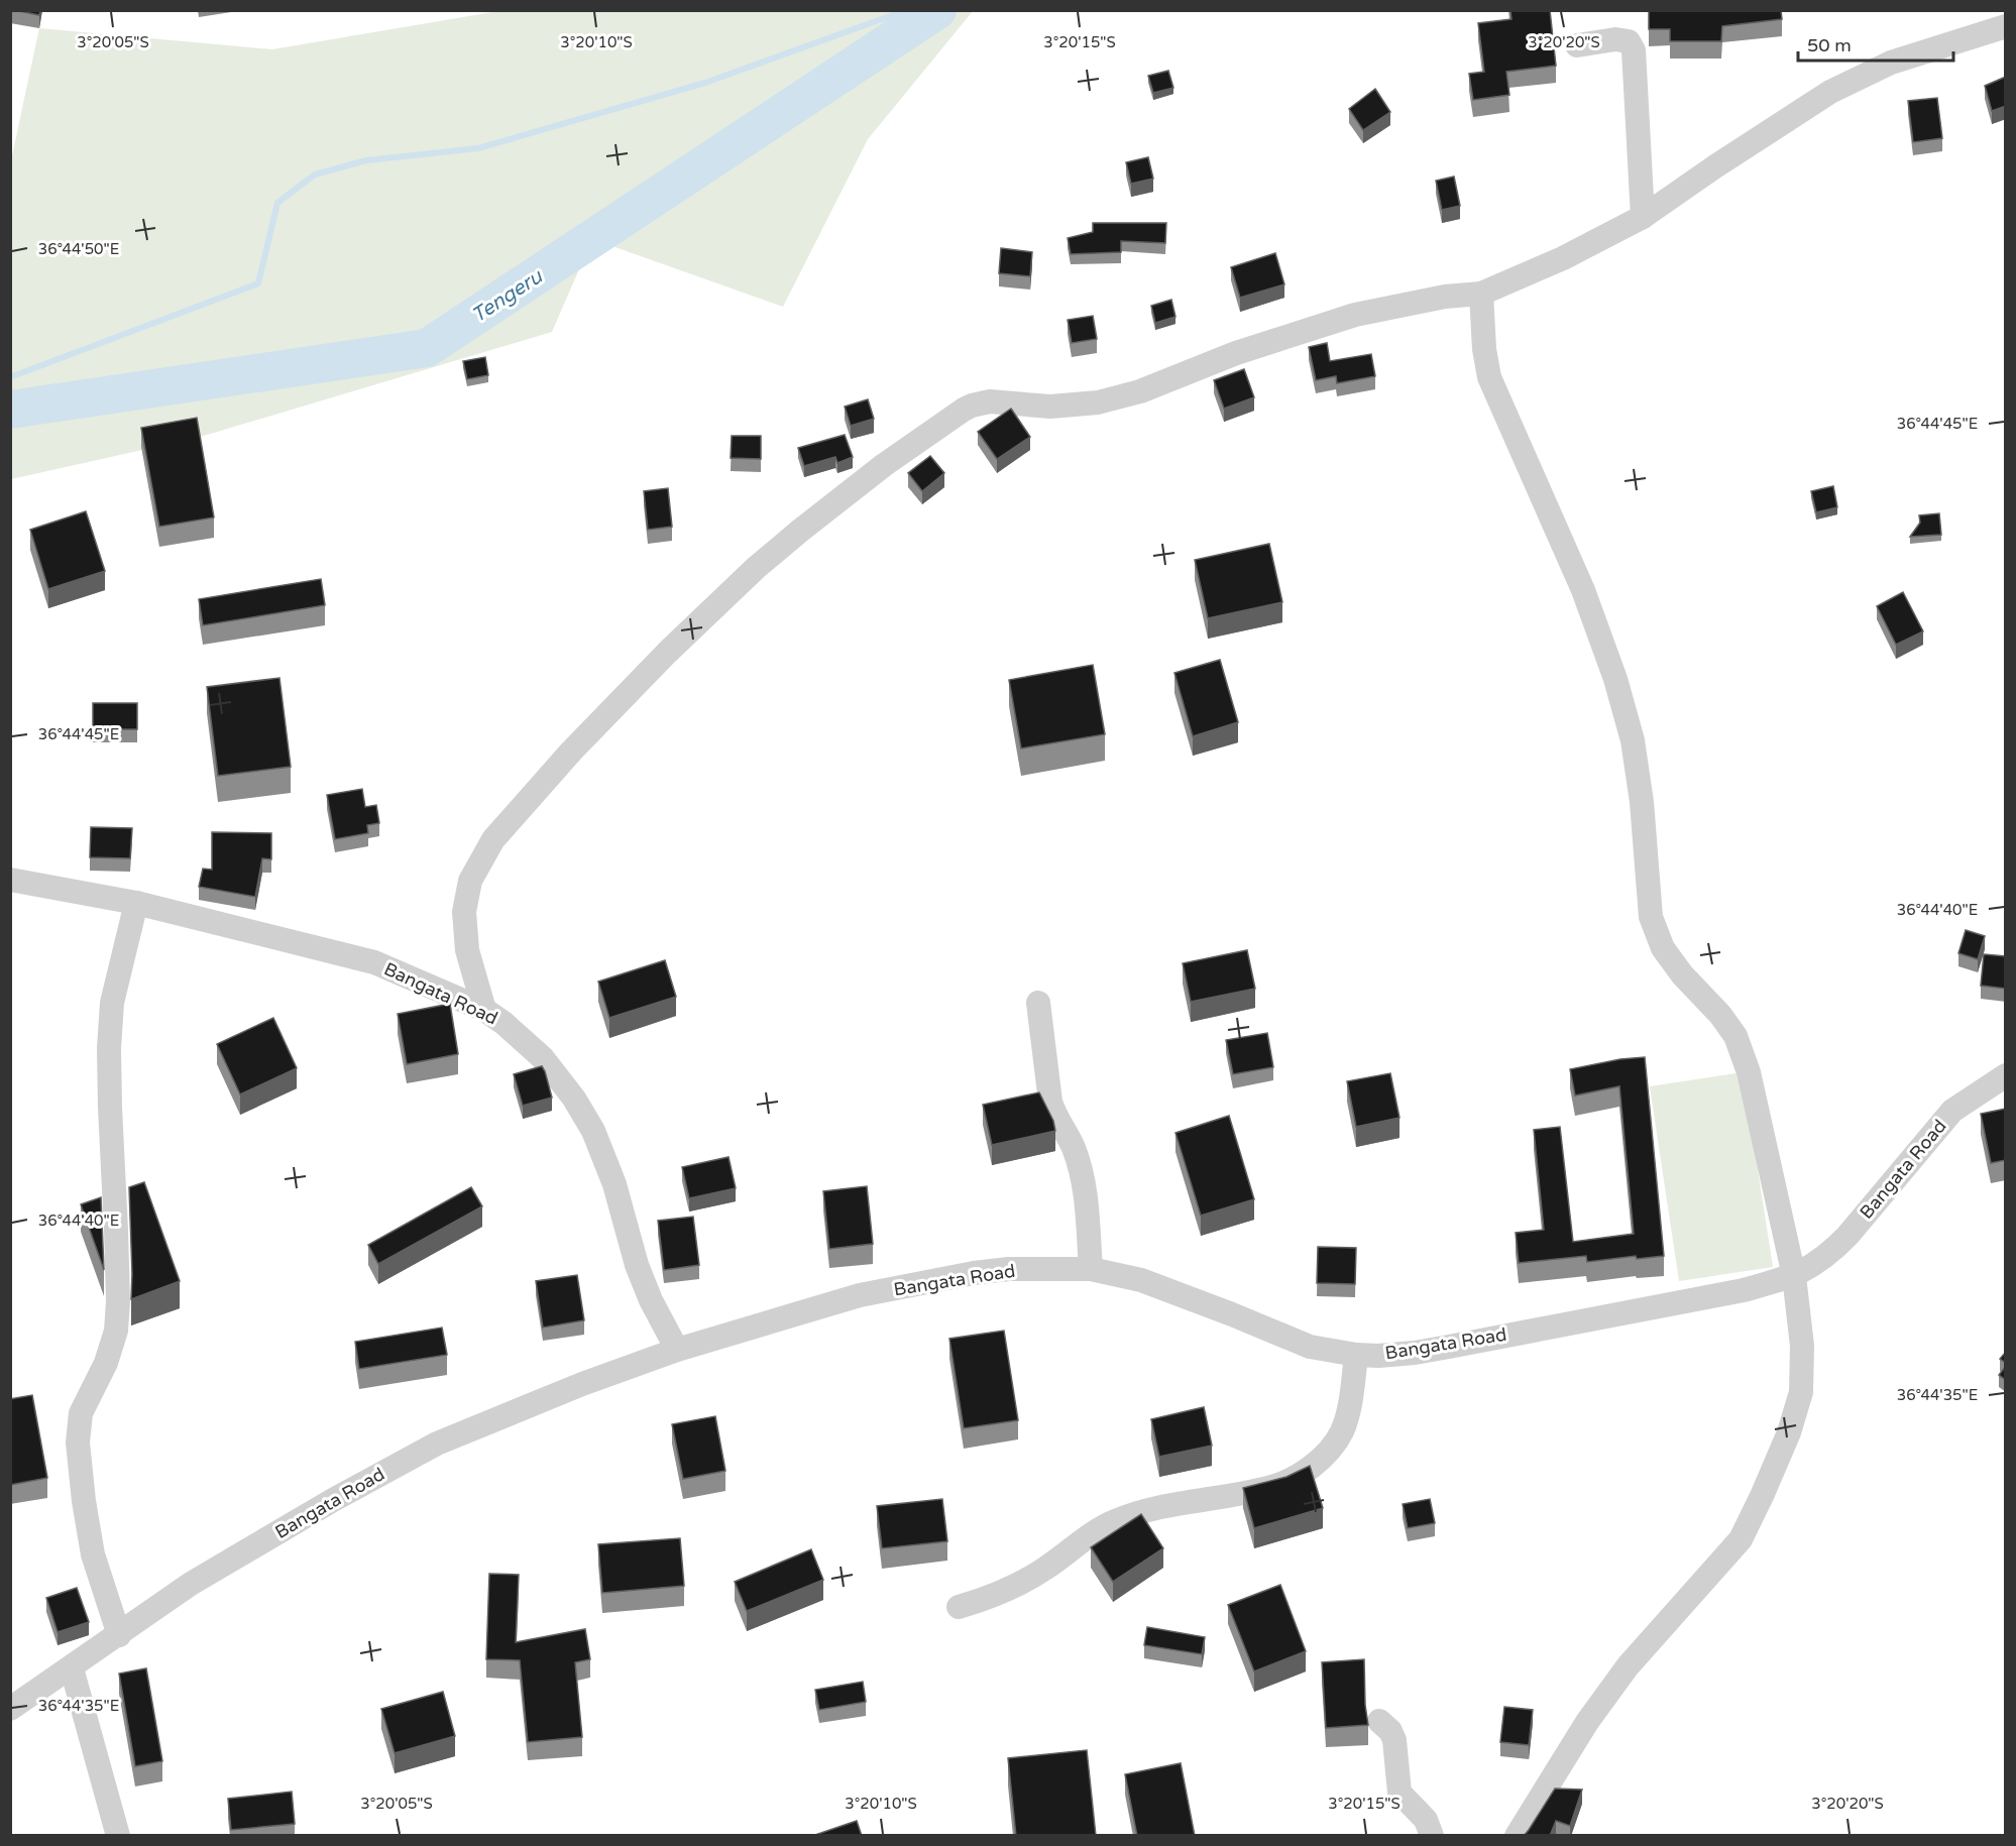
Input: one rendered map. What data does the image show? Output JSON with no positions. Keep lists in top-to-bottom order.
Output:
{
  "streets": {
    "street": ["Bangata Road"]
  },
  "water": ["Tengeru"],
  "scale_bar": "50 m",
  "coordinates": [
    "3°20'05\"S",
    "3°20'10\"S",
    "3°20'15\"S",
    "3°20'20\"S",
    "36°44'50\"E",
    "36°44'45\"E",
    "36°44'40\"E",
    "36°44'35\"E"
  ]
}
